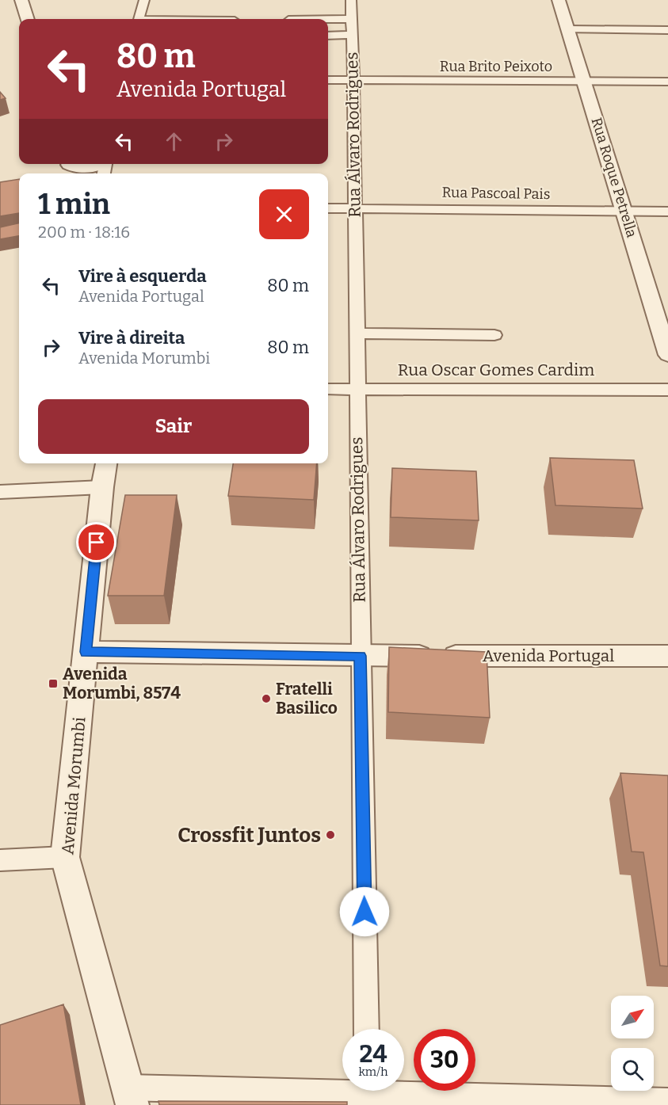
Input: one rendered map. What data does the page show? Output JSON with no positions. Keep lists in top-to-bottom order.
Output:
{
  "streets": {
    "street": [
      "Rua Brito Peixoto",
      "Rua Álvaro Rodrigues",
      "Rua Roque Petrella",
      "Rua Pascoal Pais",
      "Rua Oscar Gomes Cardim",
      "Avenida Portugal",
      "Avenida Morumbi"
    ]
  },
  "crossings": [
    ["Rua Brito Peixoto", "Rua Álvaro Rodrigues"],
    ["Rua Brito Peixoto", "Rua Roque Petrella"],
    ["Rua Álvaro Rodrigues", "Rua Pascoal Pais"],
    ["Rua Álvaro Rodrigues", "Rua Oscar Gomes Cardim"],
    ["Rua Álvaro Rodrigues", "Avenida Portugal"],
    ["Rua Roque Petrella", "Rua Pascoal Pais"],
    ["Avenida Portugal", "Avenida Morumbi"]
  ],
  "places": {
    "transit": ["Avenida Morumbi, 8574"],
    "other": ["Fratelli Basilico", "Crossfit Juntos"]
  },
  "north": "top right",
  "page": {
    "turn": ["80 m", "Avenida Portugal"],
    "heading": ["1 min", "200 m · 18:16"],
    "list": [
      {
        "name": "Vire à esquerda",
        "note": "Avenida Portugal",
        "value": "80 m"
      },
      {
        "name": "Vire à direita",
        "note": "Avenida Morumbi",
        "value": "80 m"
      }
    ],
    "buttons": "Sair",
    "speed": "24 km/h",
    "limit": "30"
  }
}
